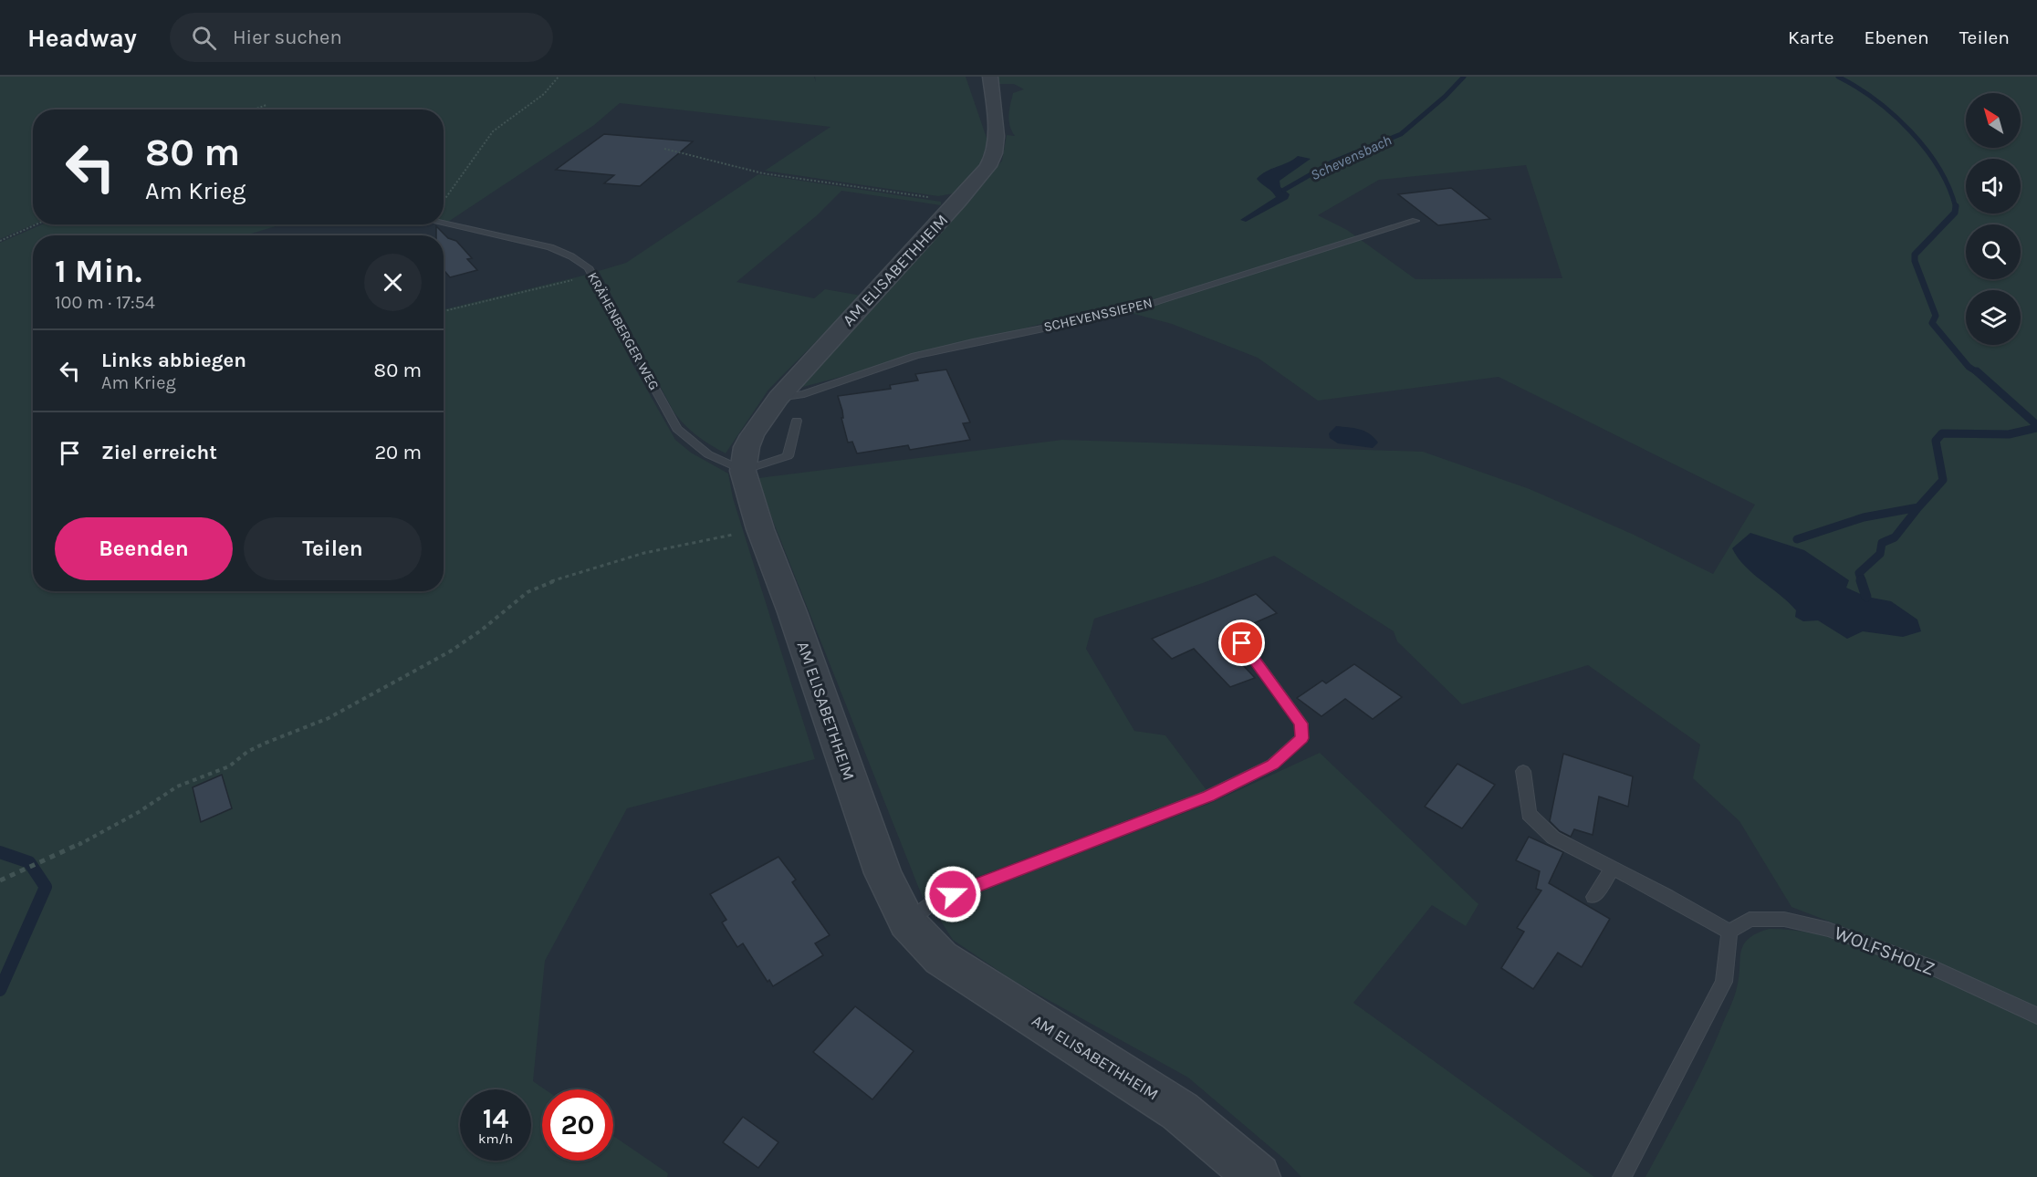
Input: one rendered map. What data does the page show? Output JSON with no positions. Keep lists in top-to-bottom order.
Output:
{
  "streets": {
    "street": ["AM ELISABETHHEIM"],
    "lane": ["SCHEVENSSIEPEN", "KRÄHENBERGER WEG", "WOLFSHOLZ"]
  },
  "crossings": [
    ["AM ELISABETHHEIM", "SCHEVENSSIEPEN"],
    ["AM ELISABETHHEIM", "KRÄHENBERGER WEG"]
  ],
  "water": ["Schevensbach"],
  "north": "top left",
  "page": {
    "header": "Headway",
    "search": "Hier suchen",
    "nav": ["Karte", "Ebenen", "Teilen"],
    "turn": ["80 m", "Am Krieg"],
    "heading": ["1 Min.", "100 m · 17:54"],
    "list": [
      {
        "name": "Links abbiegen",
        "note": "Am Krieg",
        "value": "80 m"
      },
      {
        "name": "Ziel erreicht",
        "value": "20 m"
      }
    ],
    "buttons": ["Beenden", "Teilen"],
    "speed": "14 km/h",
    "limit": "20"
  }
}
